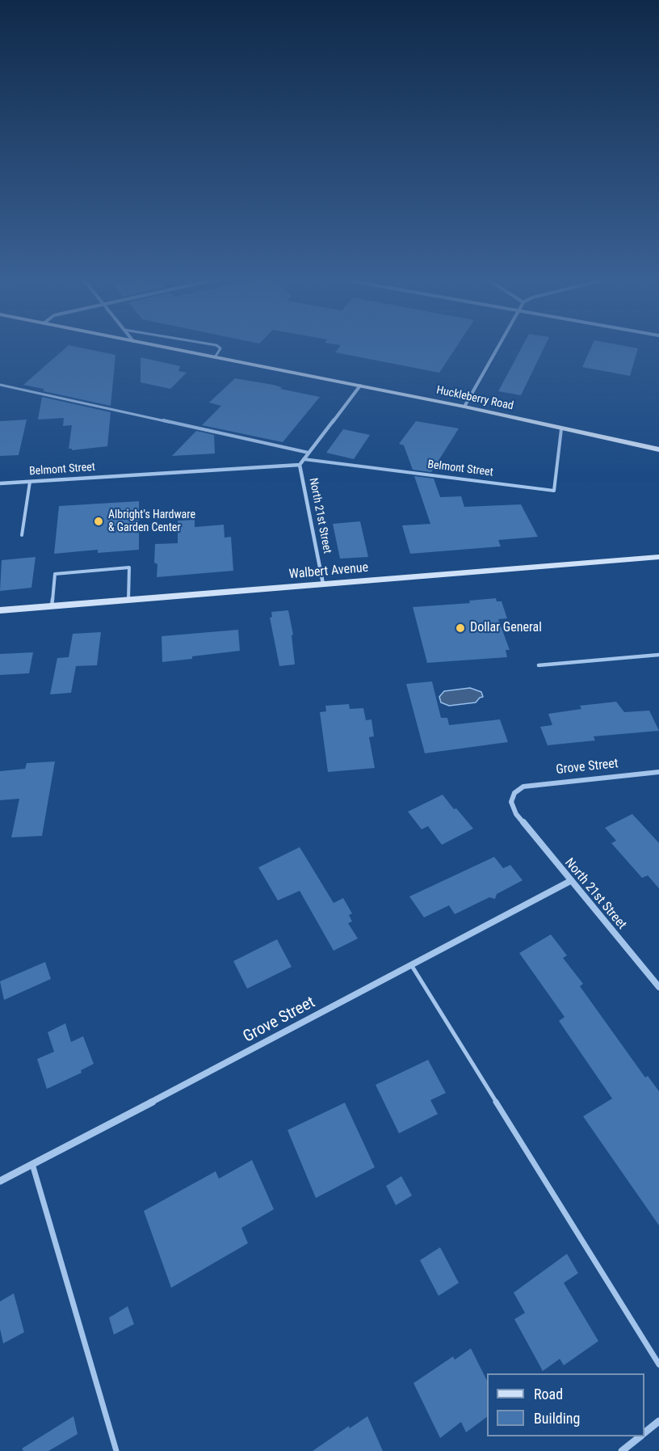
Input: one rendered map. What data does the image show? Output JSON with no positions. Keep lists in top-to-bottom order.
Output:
{
  "streets": {
    "street": [
      "Huckleberry Road",
      "Belmont Street",
      "North 21st Street",
      "Walbert Avenue",
      "Grove Street"
    ]
  },
  "crossings": [
    ["Huckleberry Road", "Belmont Street"],
    ["Huckleberry Road", "North 21st Street"],
    ["Belmont Street", "North 21st Street"],
    ["North 21st Street", "Walbert Avenue"],
    ["North 21st Street", "Grove Street"]
  ],
  "places": ["Albright's Hardware & Garden Center", "Dollar General"],
  "legend": ["Road", "Building"]
}
